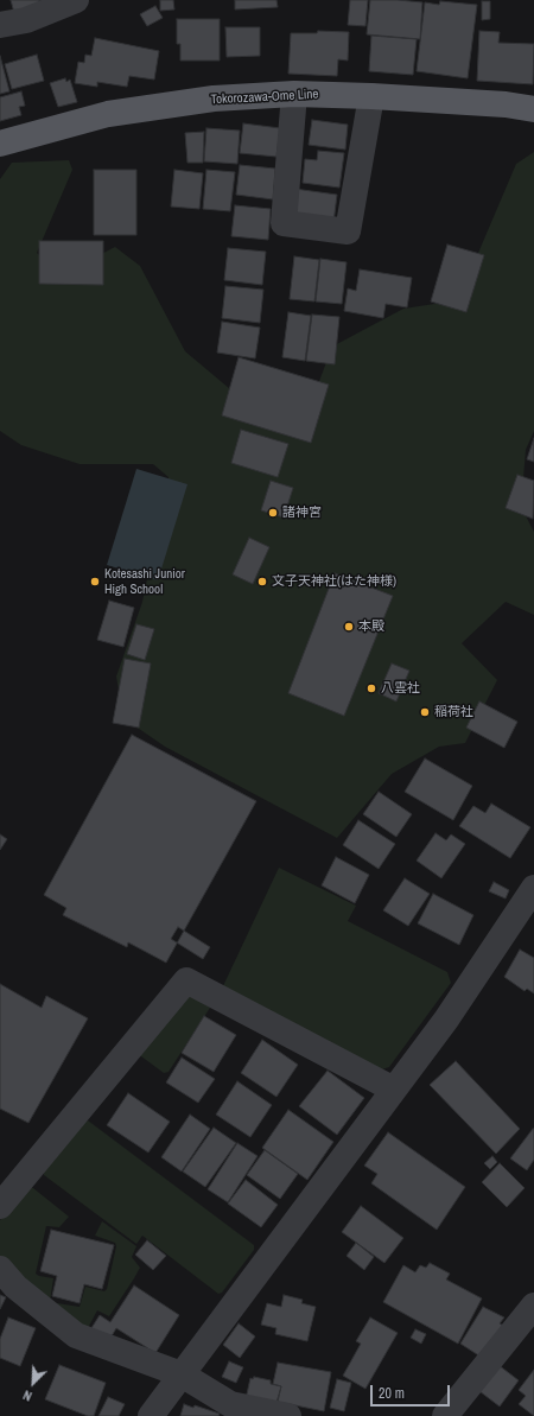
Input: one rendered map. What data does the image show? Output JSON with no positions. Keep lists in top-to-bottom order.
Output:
{
  "streets": {
    "main road": ["Tokorozawa-Ome Line"]
  },
  "places": [
    "諸神宮",
    "Kotesashi Junior High School",
    "文子天神社(はた神様)",
    "本殿",
    "八雲社",
    "稲荷社"
  ],
  "scale_bar": "20 m",
  "north": "bottom left"
}
